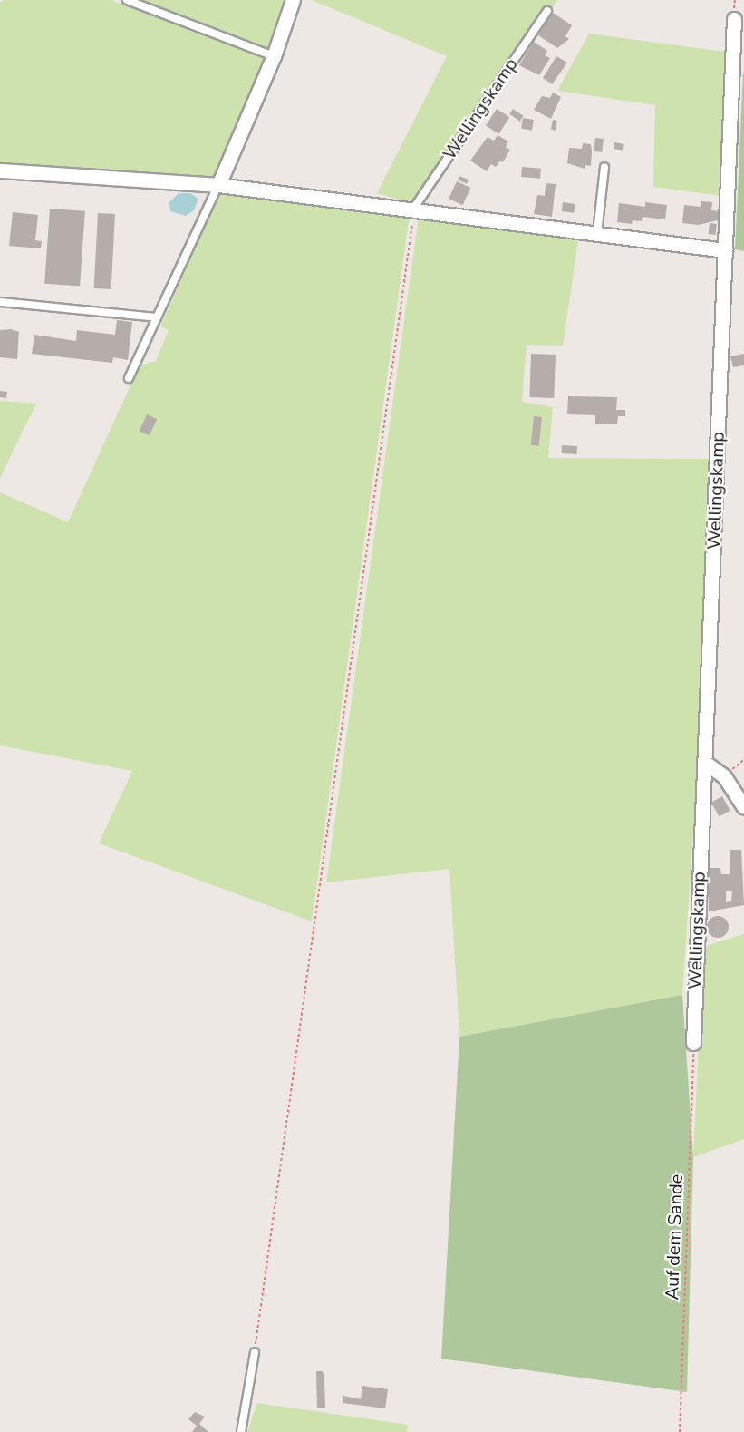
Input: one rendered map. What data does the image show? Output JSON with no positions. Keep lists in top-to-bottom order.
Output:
{
  "streets": {
    "street": ["Wellingskamp"],
    "path": ["Auf dem Sande"]
  },
  "crossings": [
    ["Wellingskamp", "Auf dem Sande"]
  ]
}
